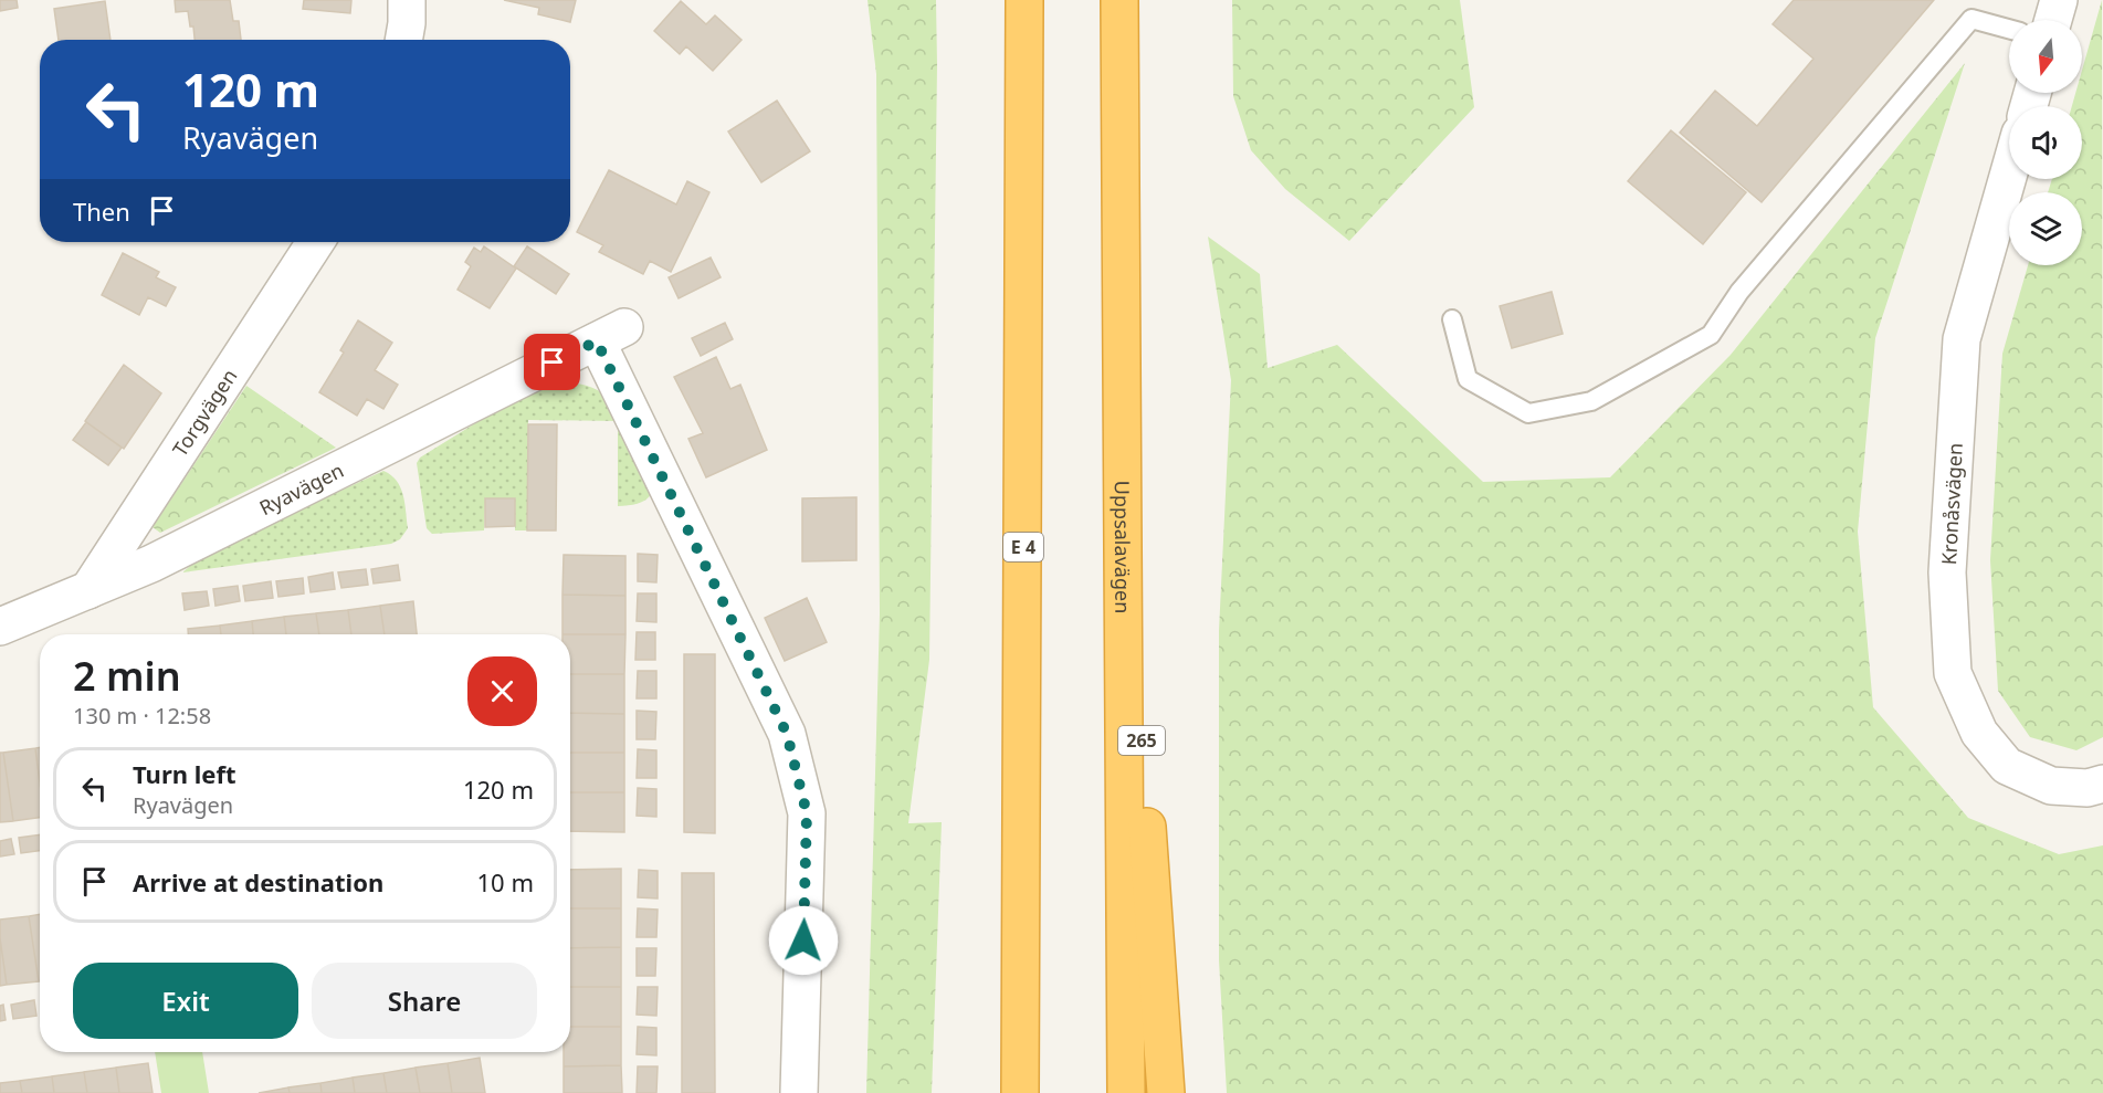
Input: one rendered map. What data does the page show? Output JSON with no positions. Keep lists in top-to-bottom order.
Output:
{
  "streets": {
    "highway": ["Uppsalavägen", "E 4", "265"],
    "street": ["Torgvägen", "Ryavägen", "Kronåsvägen"]
  },
  "crossings": [
    ["Torgvägen", "Ryavägen"],
    ["Uppsalavägen", "265"]
  ],
  "north": "bottom",
  "page": {
    "turn": ["120 m", "Ryavägen"],
    "then": "Then",
    "heading": ["2 min", "130 m · 12:58"],
    "list": [
      {
        "name": "Turn left",
        "note": "Ryavägen",
        "value": "120 m"
      },
      {
        "name": "Arrive at destination",
        "value": "10 m"
      }
    ],
    "buttons": ["Exit", "Share"]
  }
}
